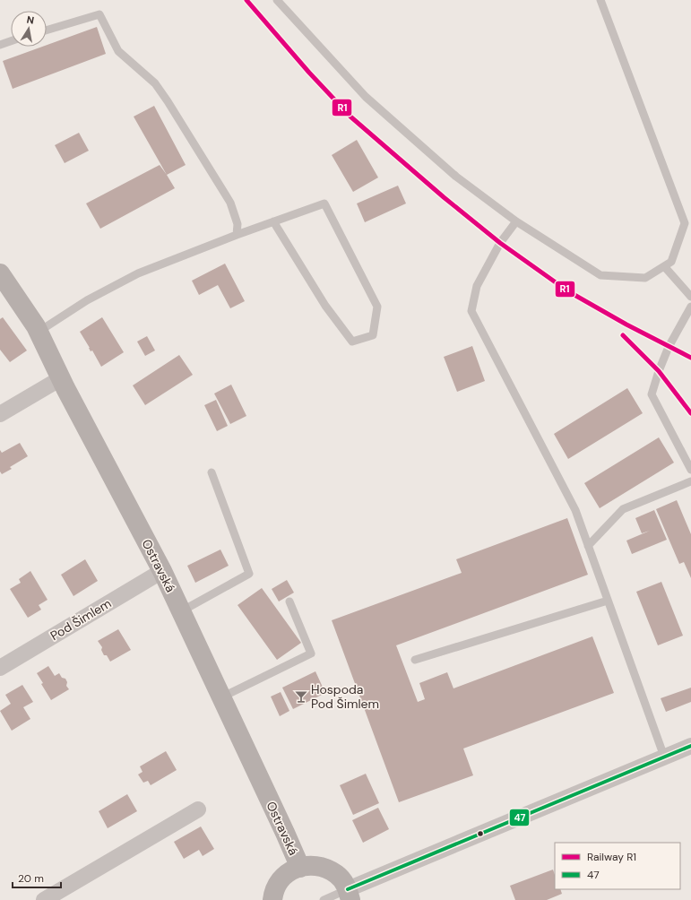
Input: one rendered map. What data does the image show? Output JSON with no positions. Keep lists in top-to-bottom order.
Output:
{
  "streets": {
    "street": ["Ostravská", "Pod Šimlem"]
  },
  "crossings": [
    ["Ostravská", "Pod Šimlem"]
  ],
  "places": {
    "bar": ["Hospoda Pod Šimlem"]
  },
  "lines": ["rail line R1", "transit line 47"],
  "legend": ["Railway R1", "47"],
  "scale_bar": "20 m",
  "north": "top"
}
